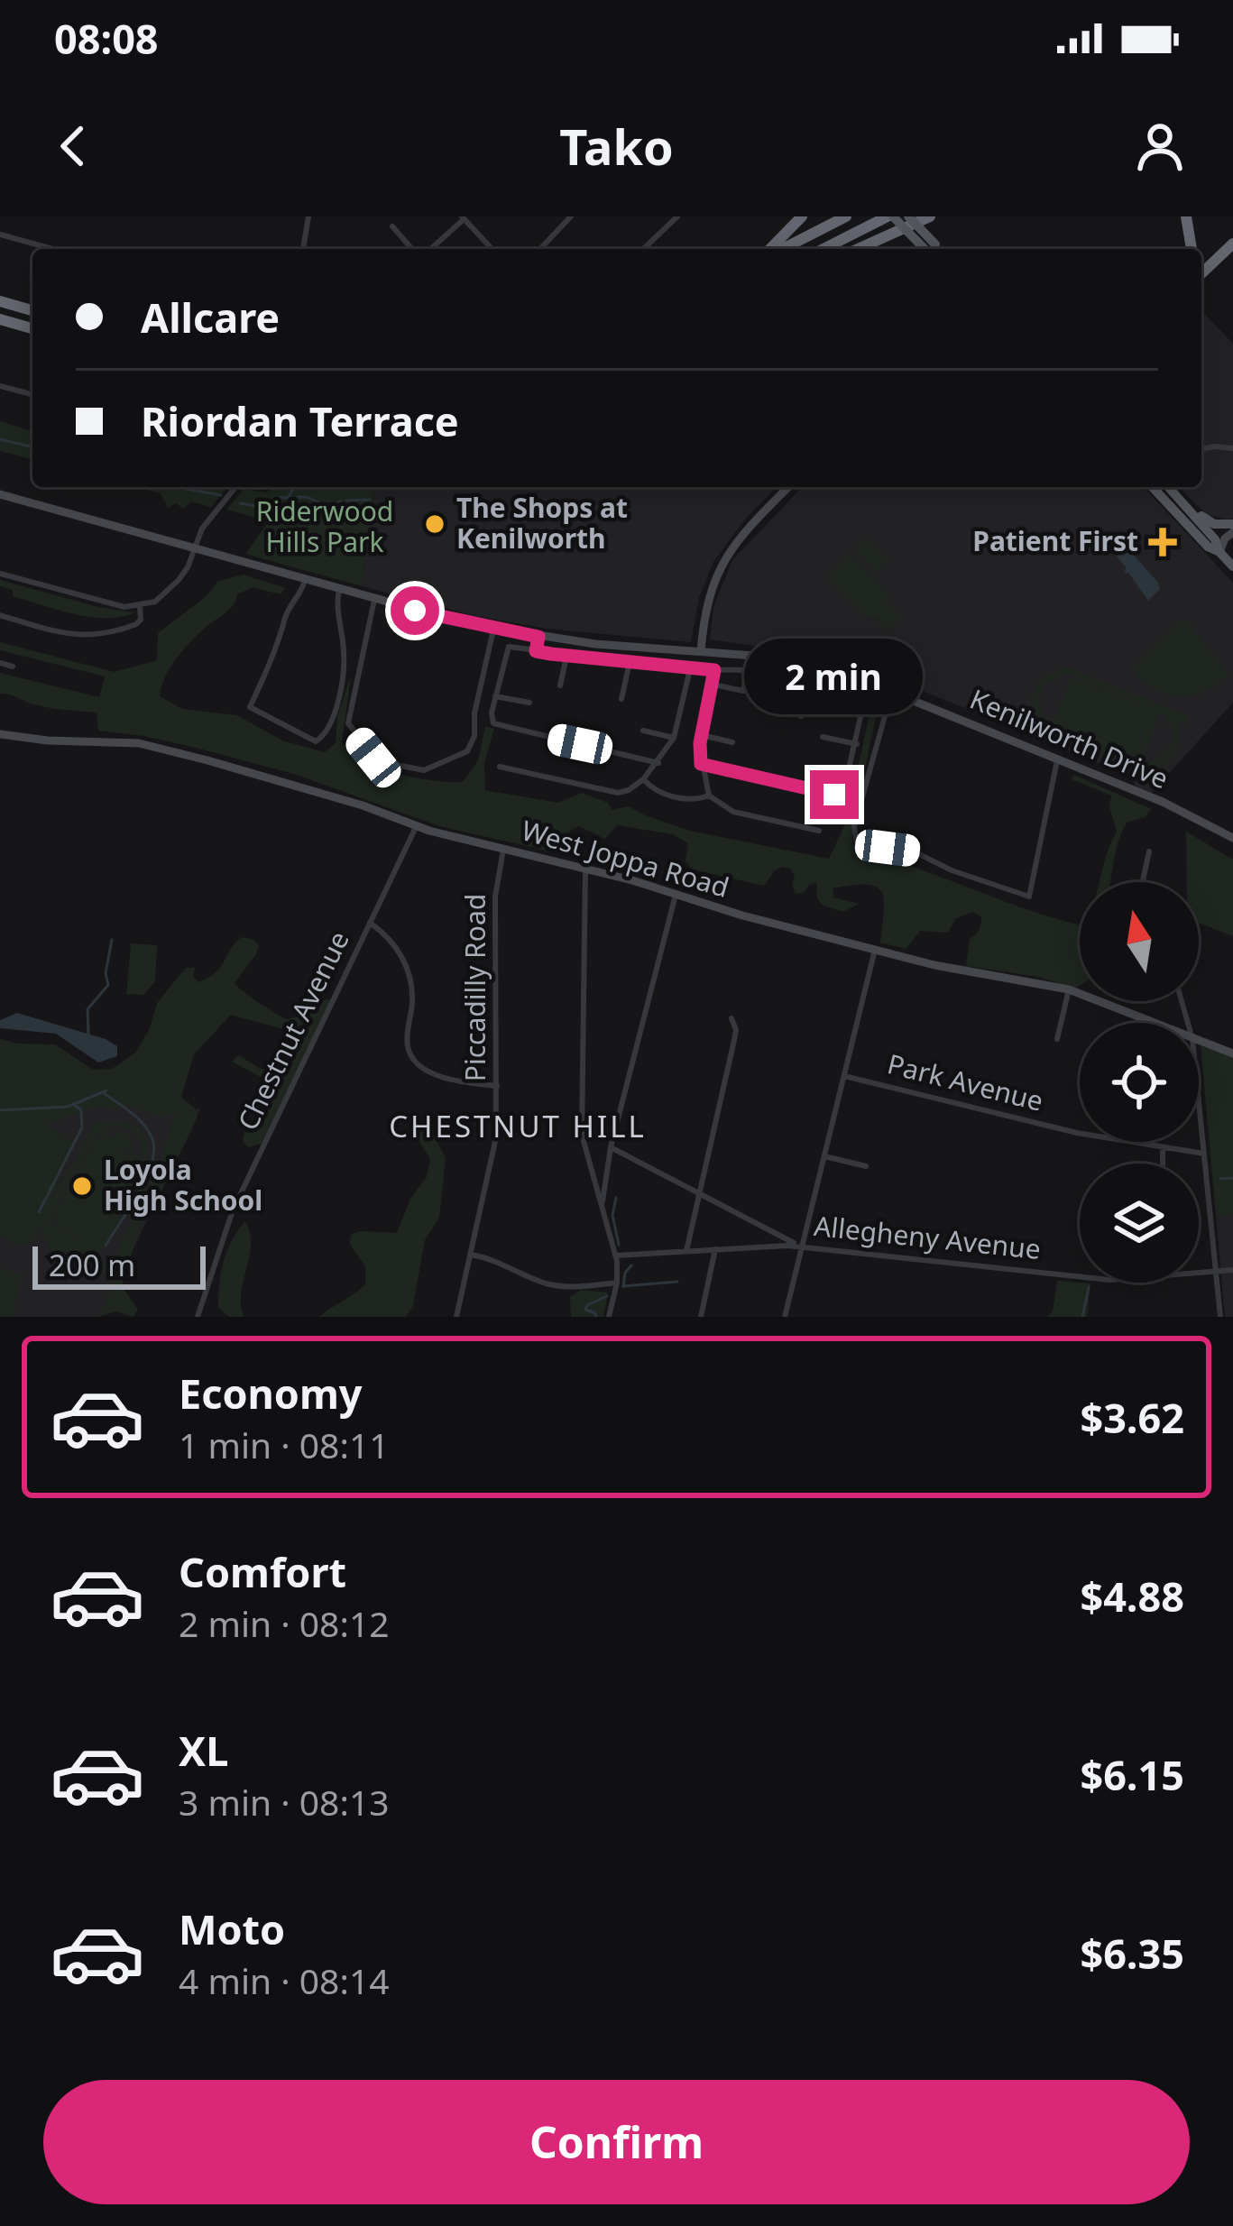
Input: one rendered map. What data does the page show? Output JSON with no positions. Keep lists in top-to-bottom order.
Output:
{
  "streets": {
    "street": [
      "Kenilworth Drive",
      "West Joppa Road",
      "Piccadilly Road",
      "Chestnut Avenue",
      "Park Avenue",
      "Allegheny Avenue"
    ]
  },
  "crossings": [
    ["West Joppa Road", "Piccadilly Road"],
    ["West Joppa Road", "Chestnut Avenue"]
  ],
  "districts": ["CHESTNUT HILL"],
  "parks": ["Riderwood Hills Park"],
  "places": {
    "other": ["The Shops at Kenilworth", "Loyola High School"],
    "health": ["Patient First"]
  },
  "scale_bar": "200 m",
  "north": "top",
  "page": {
    "status": "08:08",
    "header": "Tako",
    "banner": ["Allcare", "Riordan Terrace"],
    "bubble": "2 min",
    "scale": "200 m",
    "list": [
      {
        "name": "Economy",
        "note": "1 min · 08:11",
        "value": "$3.62"
      },
      {
        "name": "Comfort",
        "note": "2 min · 08:12",
        "value": "$4.88"
      },
      {
        "name": "XL",
        "note": "3 min · 08:13",
        "value": "$6.15"
      },
      {
        "name": "Moto",
        "note": "4 min · 08:14",
        "value": "$6.35"
      }
    ],
    "buttons": "Confirm"
  }
}
